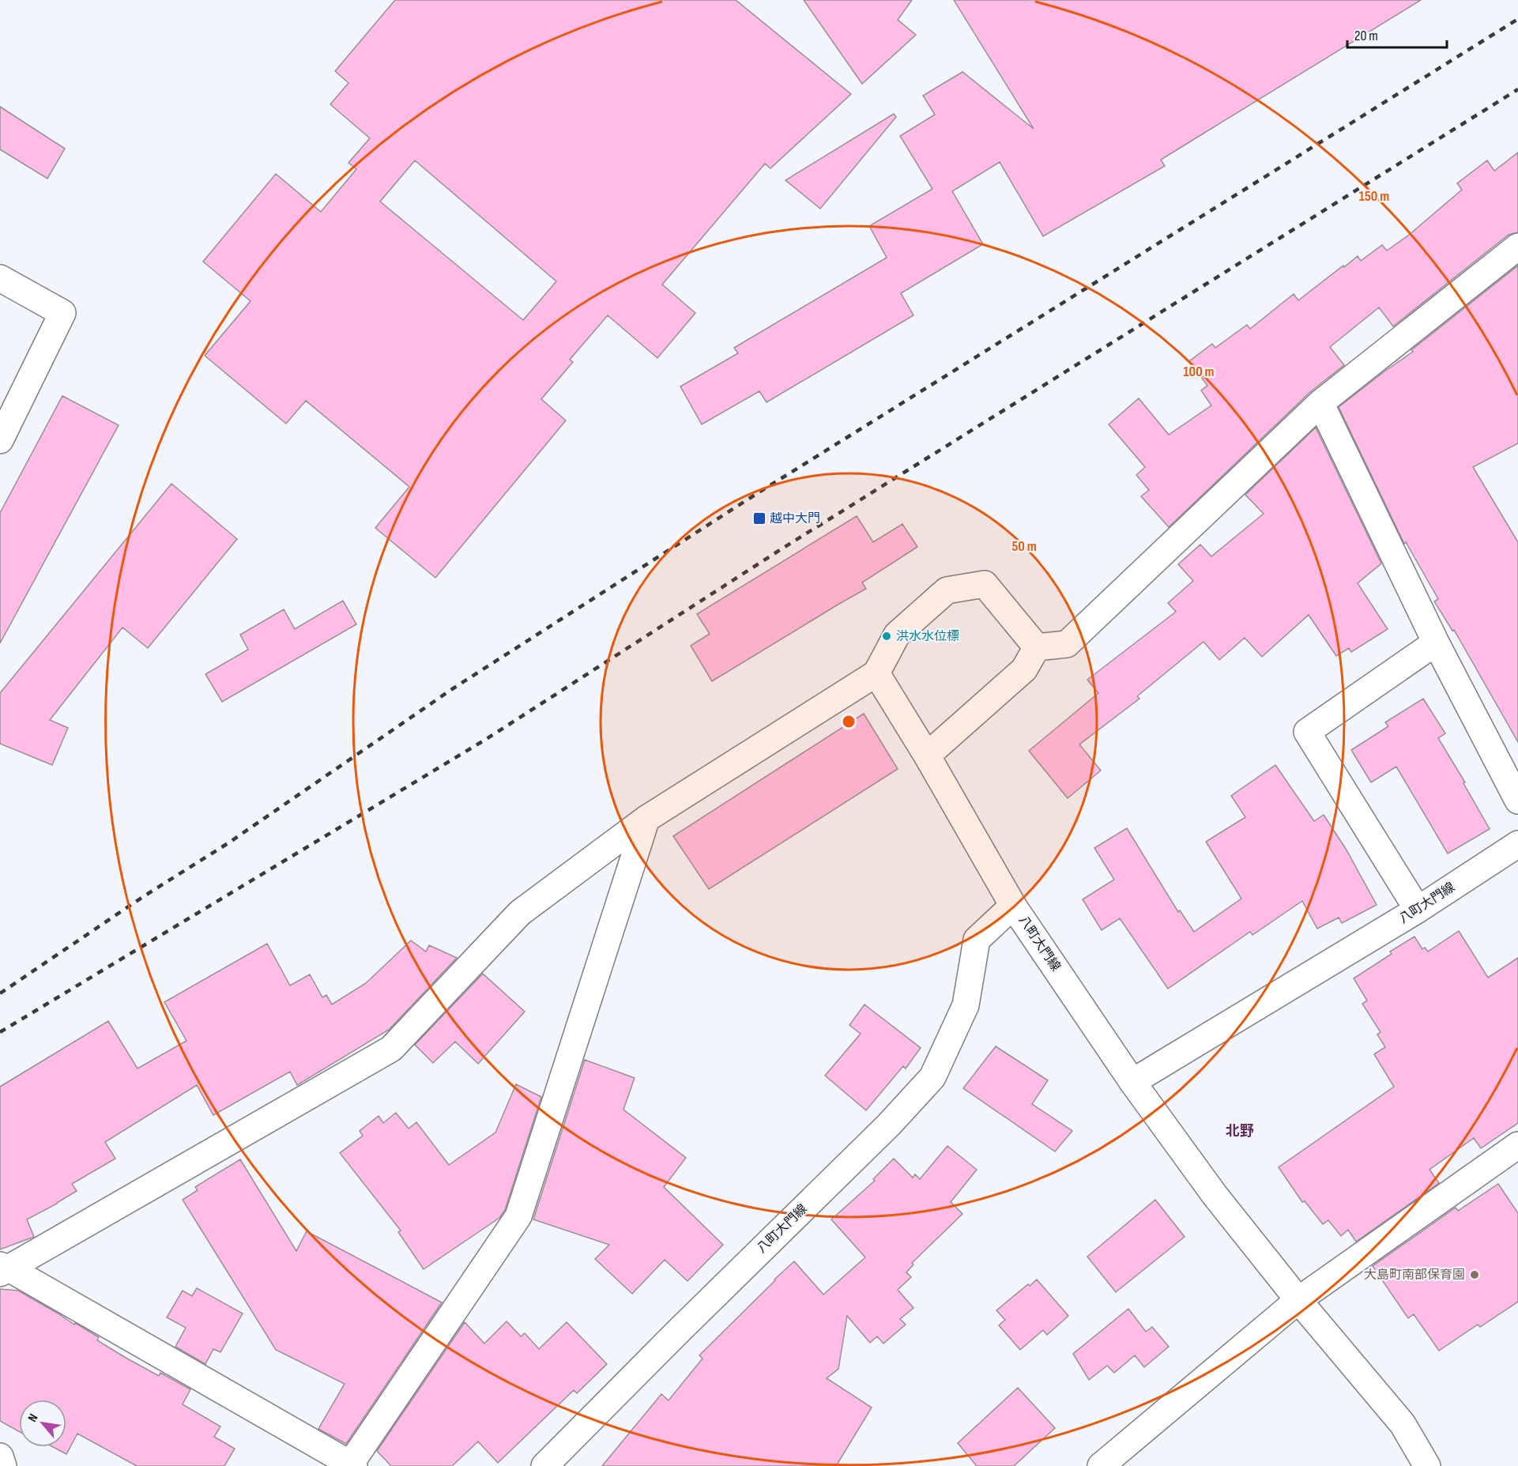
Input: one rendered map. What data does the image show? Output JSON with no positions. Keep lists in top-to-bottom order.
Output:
{
  "streets": {
    "street": ["八町大門線"]
  },
  "districts": ["北野"],
  "places": {
    "transit": ["越中大門"],
    "other": ["洪水水位標", "大島町南部保育園"]
  },
  "scale_bar": "20 m",
  "north": "top left",
  "rings": ["150 m", "100 m", "50 m"]
}
